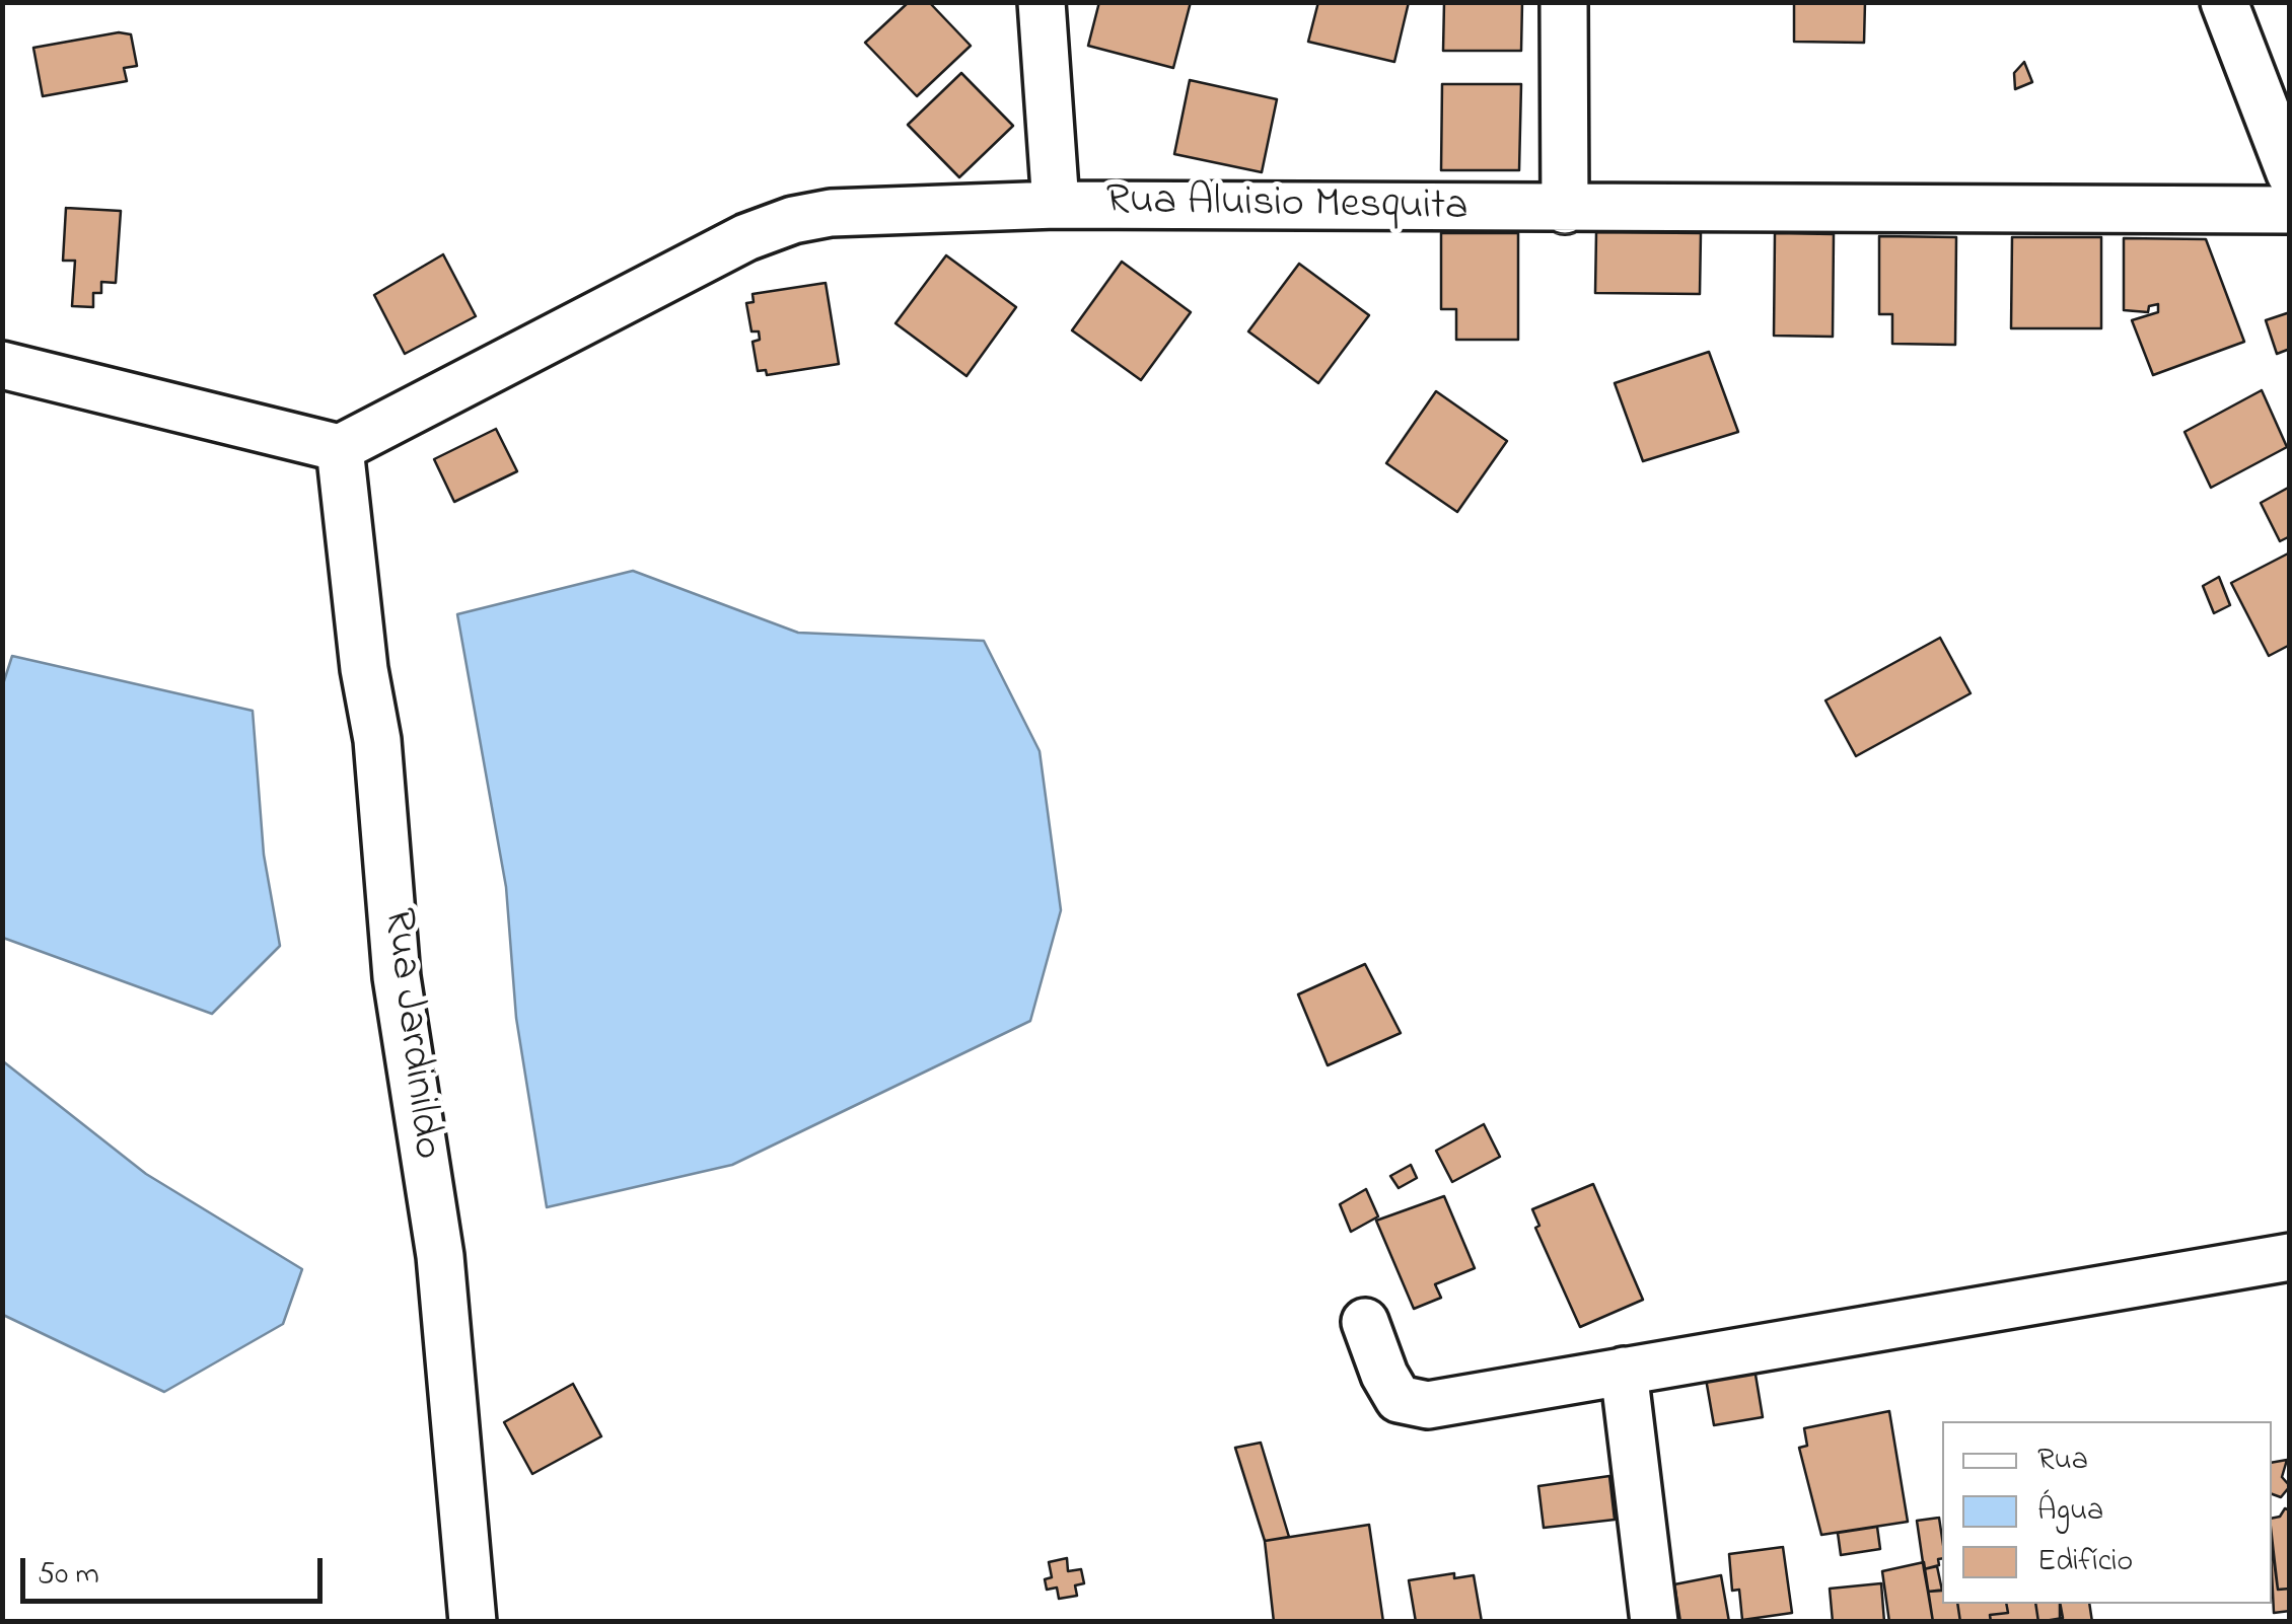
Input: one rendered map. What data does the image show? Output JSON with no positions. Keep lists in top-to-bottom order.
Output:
{
  "streets": {
    "street": ["Rua Aluisio Mesquita", "Rua Jardinildo"]
  },
  "crossings": [
    ["Rua Aluisio Mesquita", "Rua Jardinildo"]
  ],
  "legend": ["Rua", "Água", "Edifício"],
  "scale_bar": "50 m"
}
